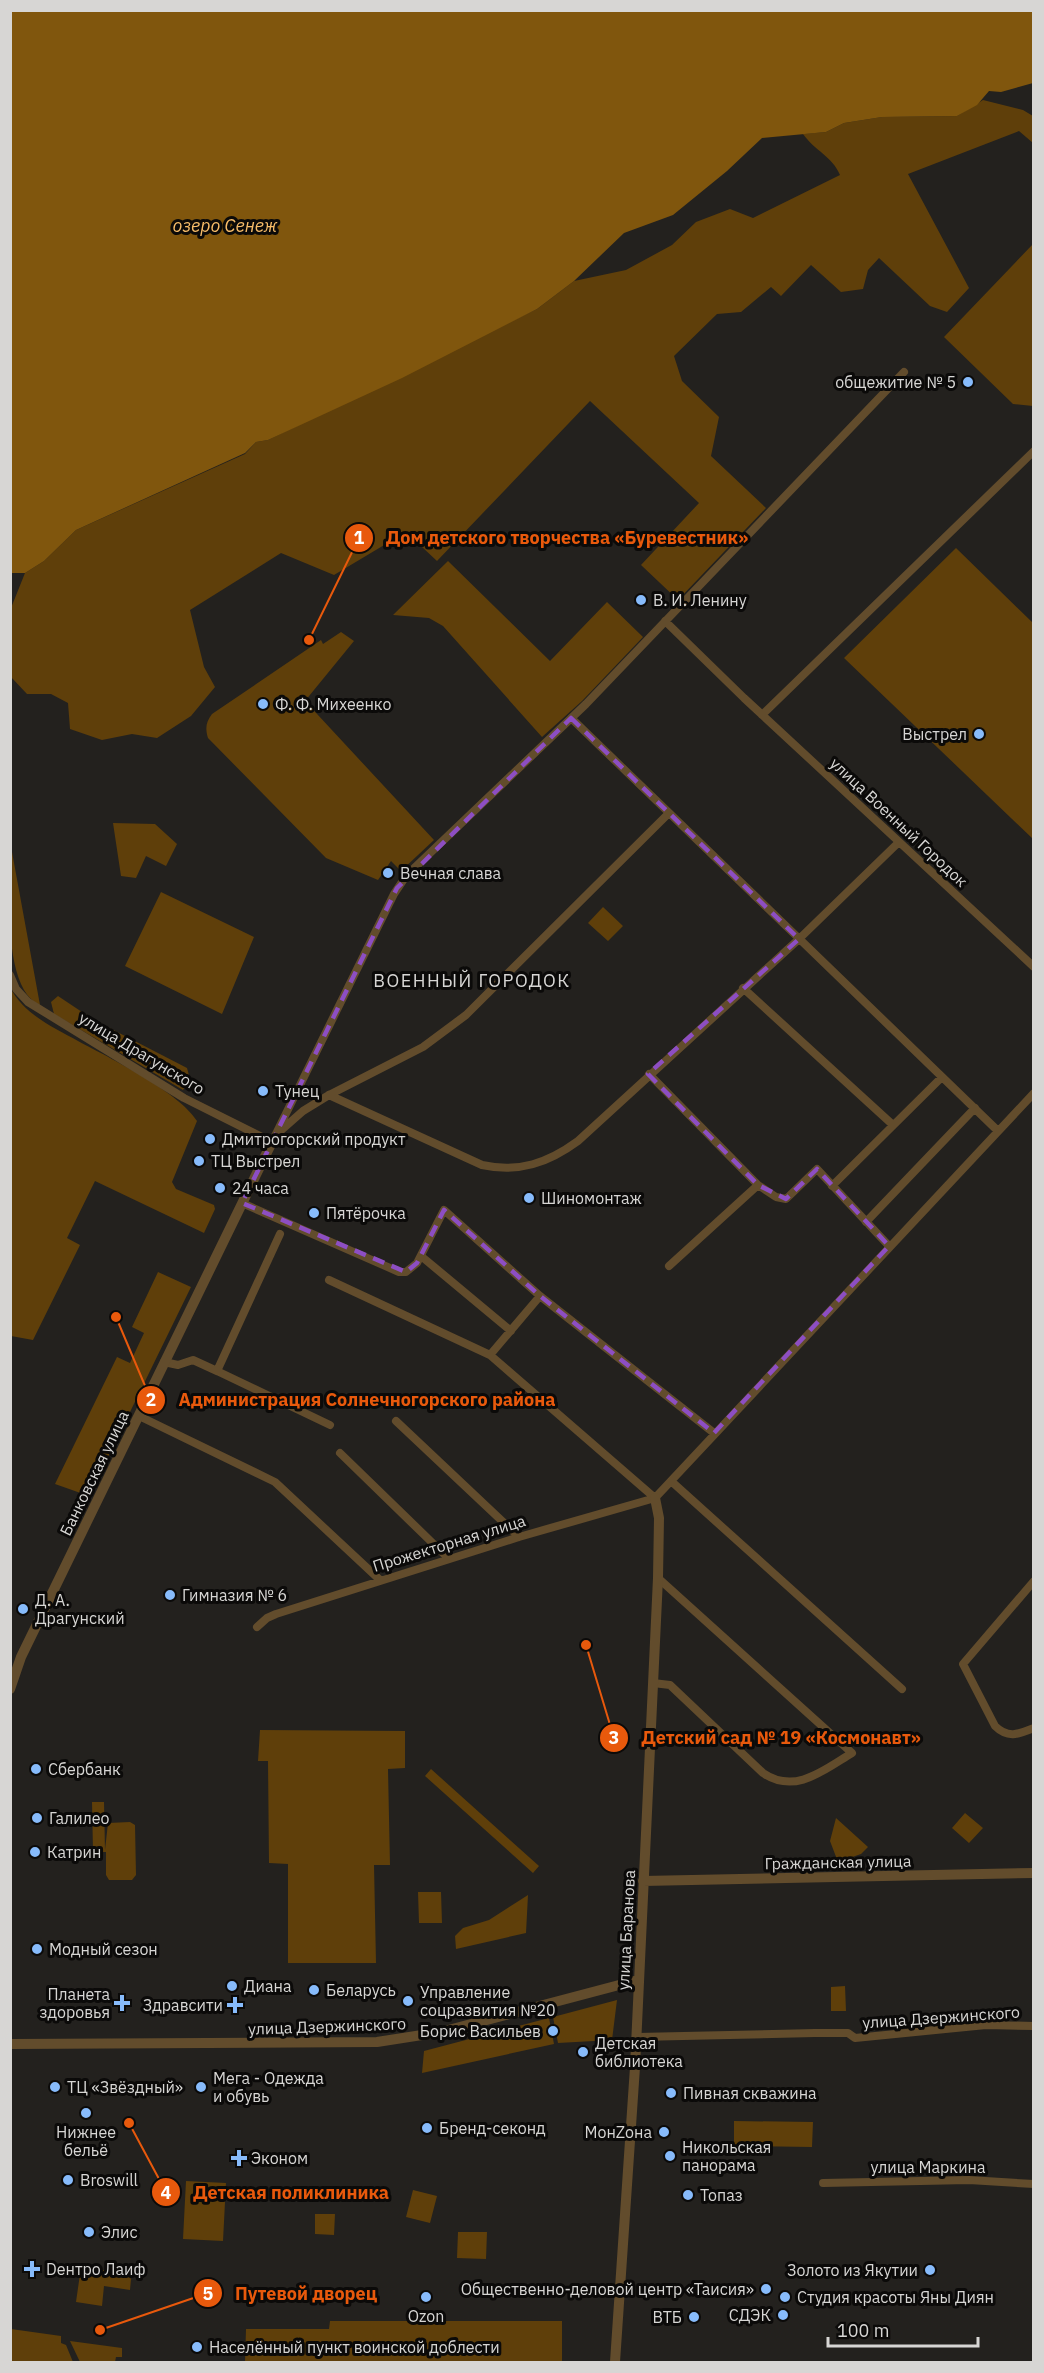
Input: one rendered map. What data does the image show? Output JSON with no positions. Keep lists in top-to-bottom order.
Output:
{
  "streets": {
    "street": [
      "улица Военный Городок",
      "улица Драгунского",
      "Банковская улица",
      "Прожекторная улица",
      "Гражданская улица",
      "улица Баранова",
      "улица Дзержинского",
      "улица Маркина"
    ]
  },
  "crossings": [
    ["улица Драгунского", "Банковская улица"],
    ["Прожекторная улица", "улица Баранова"],
    ["Гражданская улица", "улица Баранова"],
    ["улица Баранова", "улица Дзержинского"]
  ],
  "districts": ["ВОЕННЫЙ ГОРОДОК"],
  "water": ["озеро Сенеж"],
  "places": {
    "other": [
      "общежитие № 5",
      "В. И. Ленину",
      "Дом детского творчества «Буревестник»",
      "Ф. Ф. Михеенко",
      "Выстрел",
      "Вечная слава",
      "Тунец",
      "Дмитрогорский продукт",
      "ТЦ Выстрел",
      "24 часа",
      "Шиномонтаж",
      "Пятёрочка",
      "Администрация Солнечногорского района",
      "Гимназия № 6",
      "Д. А. Драгунский",
      "Детский сад № 19 «Космонавт»",
      "Сбербанк",
      "Галилео",
      "Катрин",
      "Модный сезон",
      "Диана",
      "Беларусь",
      "Управление соцразвития №20",
      "Борис Васильев",
      "Детская библиотека",
      "ТЦ «Звёздный»",
      "Мега - Одежда и обувь",
      "Пивная скважина",
      "Нижнее бельё",
      "Детская поликлиника",
      "Бренд-секонд",
      "МонZона",
      "Никольская панорама",
      "Broswill",
      "Топаз",
      "Элис",
      "Золото из Якутии",
      "Общественно-деловой центр «Таисия»",
      "Ozon",
      "Студия красоты Яны Диян",
      "СДЭК",
      "ВТБ",
      "Путевой дворец",
      "Населённый пункт воинской доблести"
    ],
    "health": [
      "Планета здоровья",
      "Здравсити",
      "Эконом",
      "Dентро Лаиф"
    ]
  },
  "scale_bar": "100 m"
}
